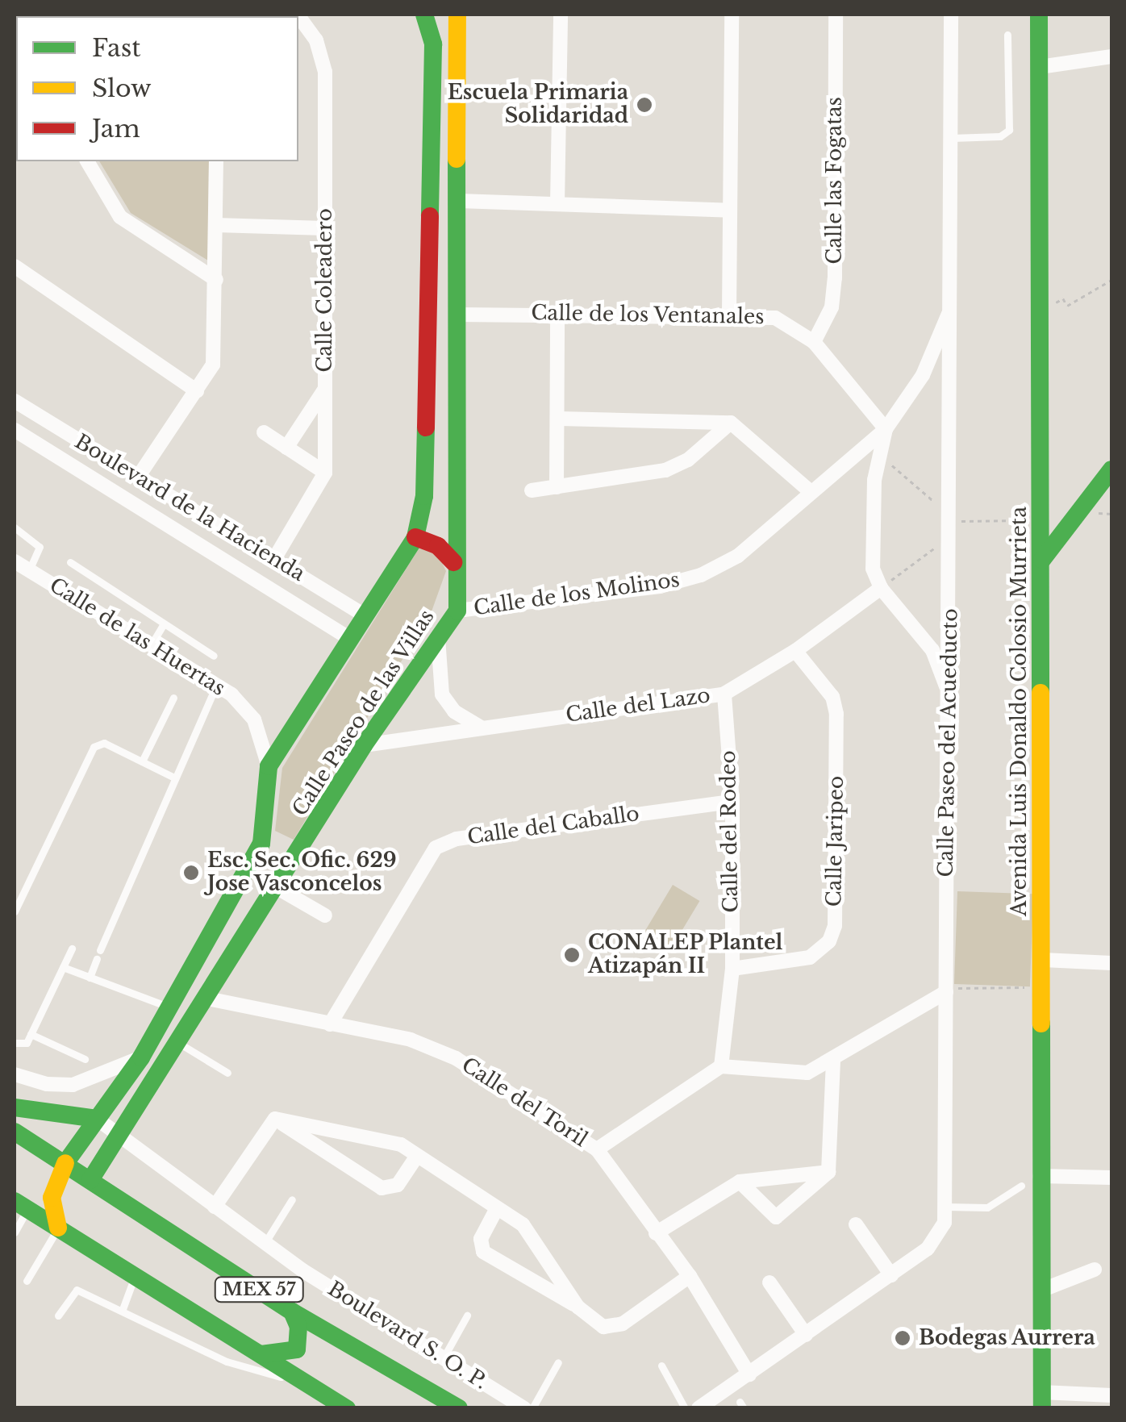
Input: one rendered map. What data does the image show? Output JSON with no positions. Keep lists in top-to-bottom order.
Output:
{
  "streets": {
    "street": [
      "Calle las Fogatas",
      "Calle Coleadero",
      "Calle de los Ventanales",
      "Boulevard de la Hacienda",
      "Calle de los Molinos",
      "Calle de las Huertas",
      "Calle del Lazo",
      "Avenida Luis Donaldo Colosio Murrieta",
      "Calle Paseo de las Villas",
      "Calle Paseo del Acueducto",
      "Calle del Caballo",
      "Calle del Rodeo",
      "Calle Jaripeo",
      "Calle del Toril",
      "MEX 57",
      "Boulevard S. O. P."
    ]
  },
  "crossings": [
    ["Calle las Fogatas", "Calle de los Ventanales"],
    ["Calle de los Ventanales", "Calle de los Molinos"],
    ["Calle de los Ventanales", "Calle Paseo de las Villas"],
    ["Boulevard de la Hacienda", "Calle Paseo de las Villas"],
    ["Calle de los Molinos", "Calle del Lazo"],
    ["Calle de los Molinos", "Calle Paseo de las Villas"],
    ["Calle de los Molinos", "Calle Paseo del Acueducto"],
    ["Calle de las Huertas", "Calle Paseo de las Villas"],
    ["Calle del Lazo", "Calle Paseo de las Villas"],
    ["Calle del Lazo", "Calle del Rodeo"],
    ["Calle del Lazo", "Calle Jaripeo"],
    ["Calle Paseo de las Villas", "Calle del Toril"],
    ["Calle Paseo de las Villas", "MEX 57"],
    ["Calle Paseo de las Villas", "Boulevard S. O. P."],
    ["Calle del Caballo", "Calle del Rodeo"],
    ["Calle del Caballo", "Calle del Toril"],
    ["Calle del Rodeo", "Calle Jaripeo"],
    ["Calle del Rodeo", "Calle del Toril"]
  ],
  "places": [
    "Escuela Primaria Solidaridad",
    "Esc. Sec. Ofic. 629 Jose Vasconcelos",
    "CONALEP Plantel Atizapán II",
    "Bodegas Aurrera"
  ],
  "legend": ["Fast", "Slow", "Jam"]
}
